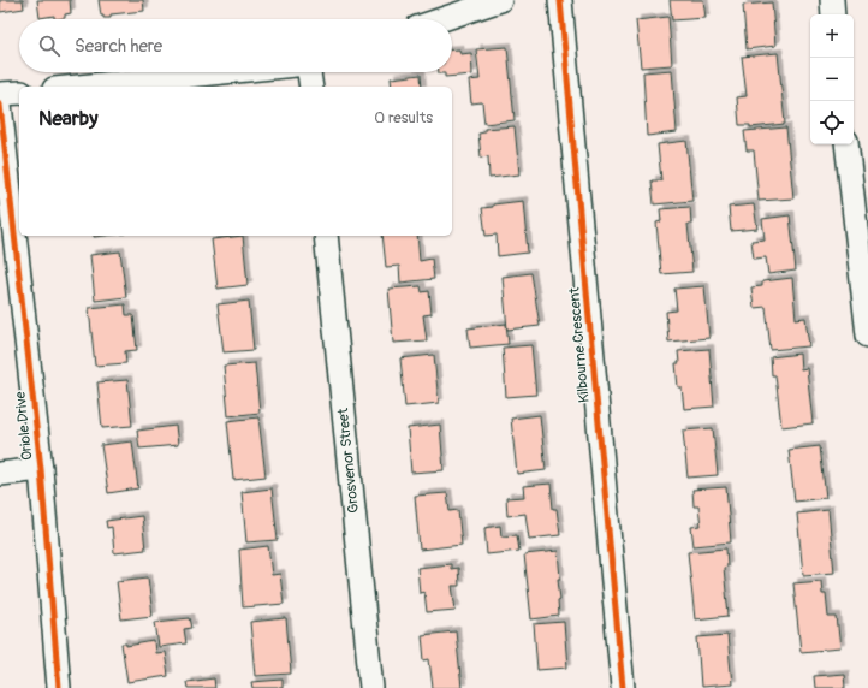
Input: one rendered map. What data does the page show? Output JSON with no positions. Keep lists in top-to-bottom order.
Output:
{
  "streets": {
    "street": ["Kilbourne Crescent", "Oriole Drive", "Grosvenor Street"]
  },
  "page": {
    "map_buttons": ["+", "−"],
    "search": "Search here",
    "heading": ["Nearby", "0 results"]
  }
}
